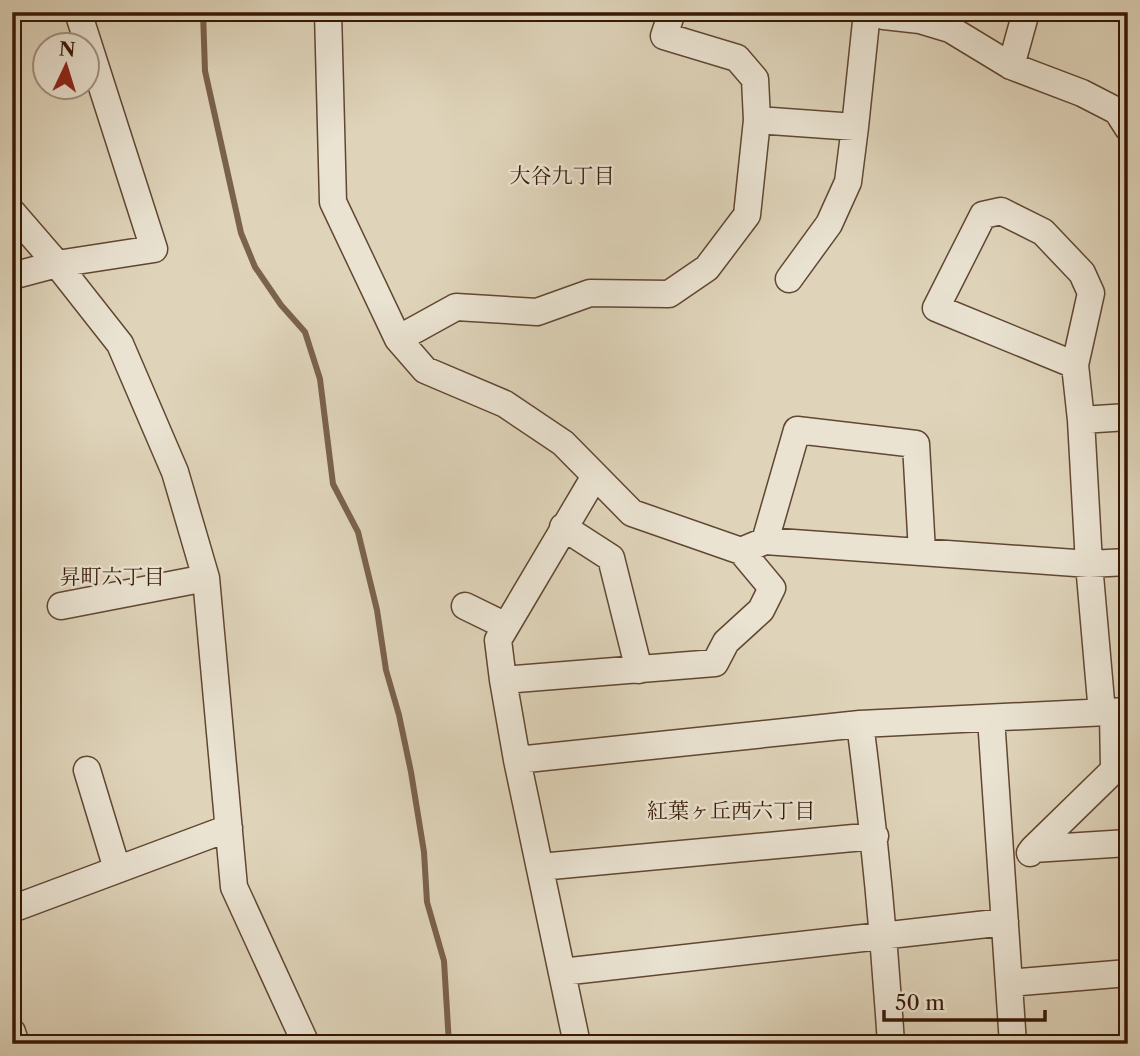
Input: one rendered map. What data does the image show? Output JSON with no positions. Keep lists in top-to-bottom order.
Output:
{
  "districts": ["大谷九丁目", "昇町六丁目", "紅葉ヶ丘西六丁目"],
  "scale_bar": "50 m",
  "north": "top"
}
